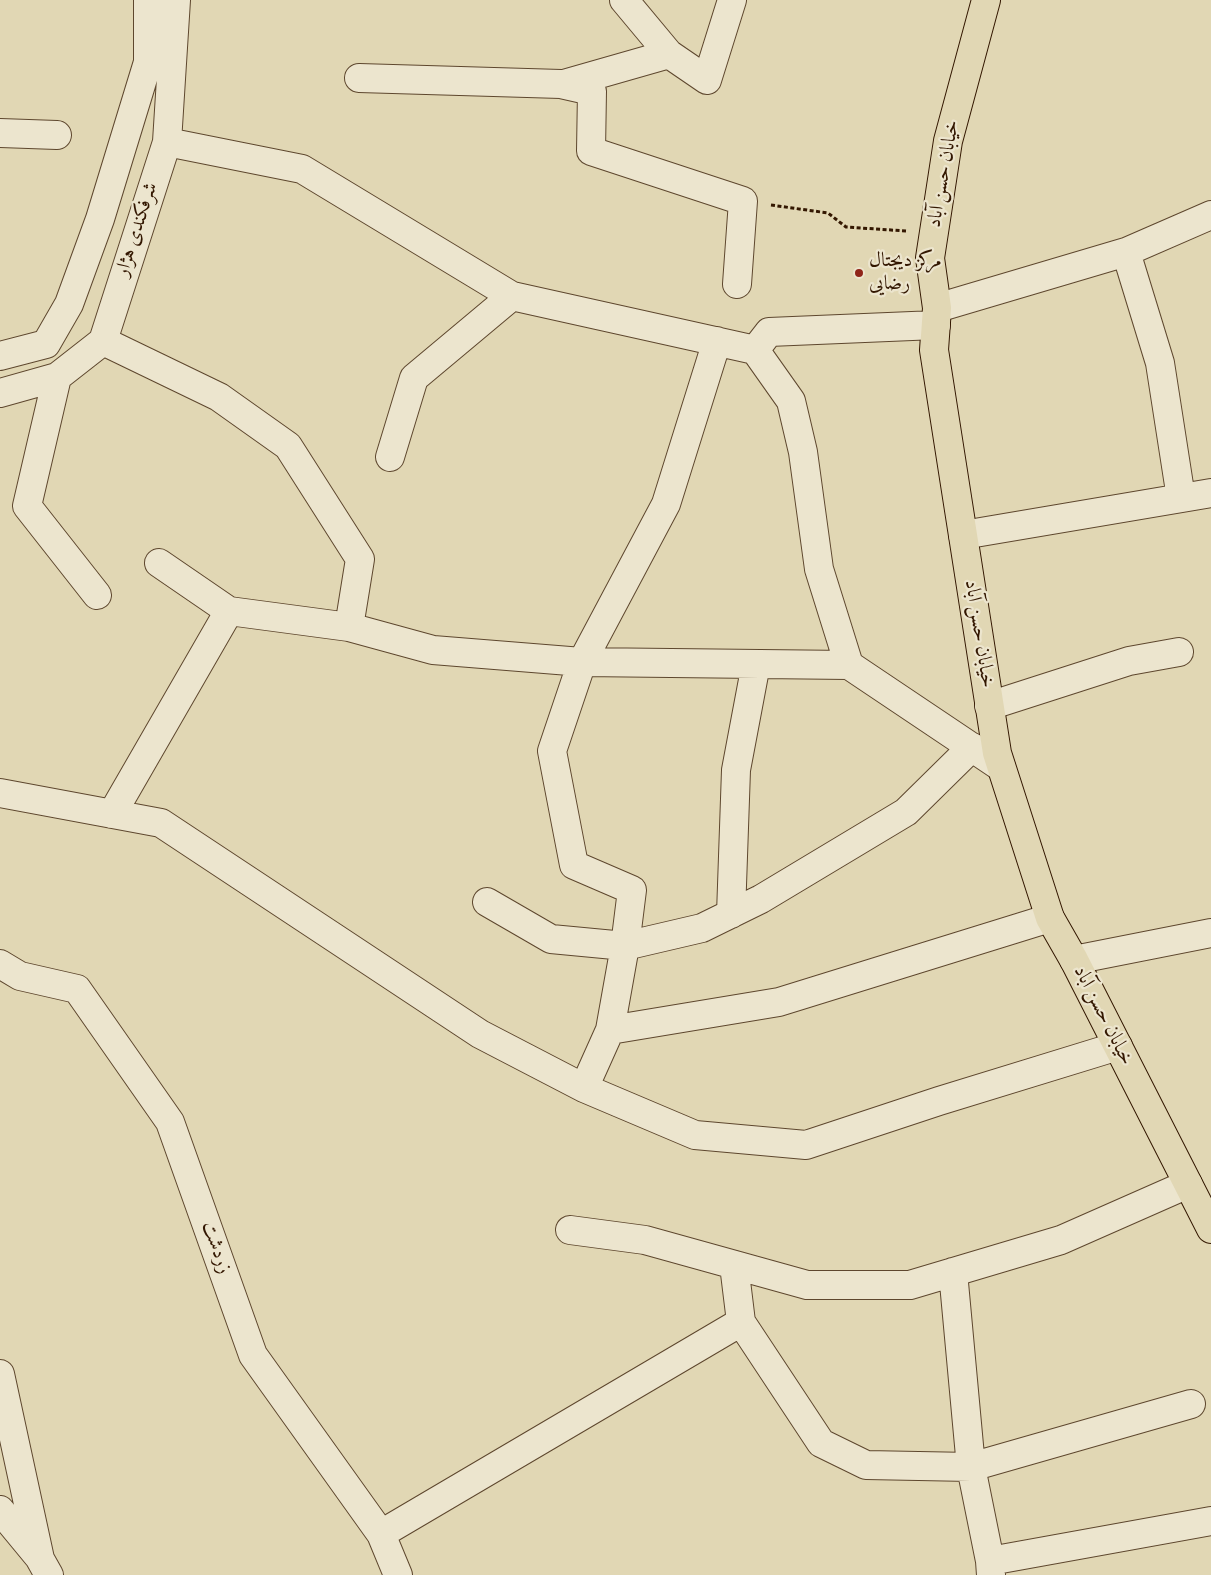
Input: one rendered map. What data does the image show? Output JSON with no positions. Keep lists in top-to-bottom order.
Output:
{
  "streets": {
    "main road": ["خیابان حسن آباد"],
    "street": ["شرفکندی هژار", "زردشت"]
  },
  "places": ["مرکز دیجتال رضایی"]
}
